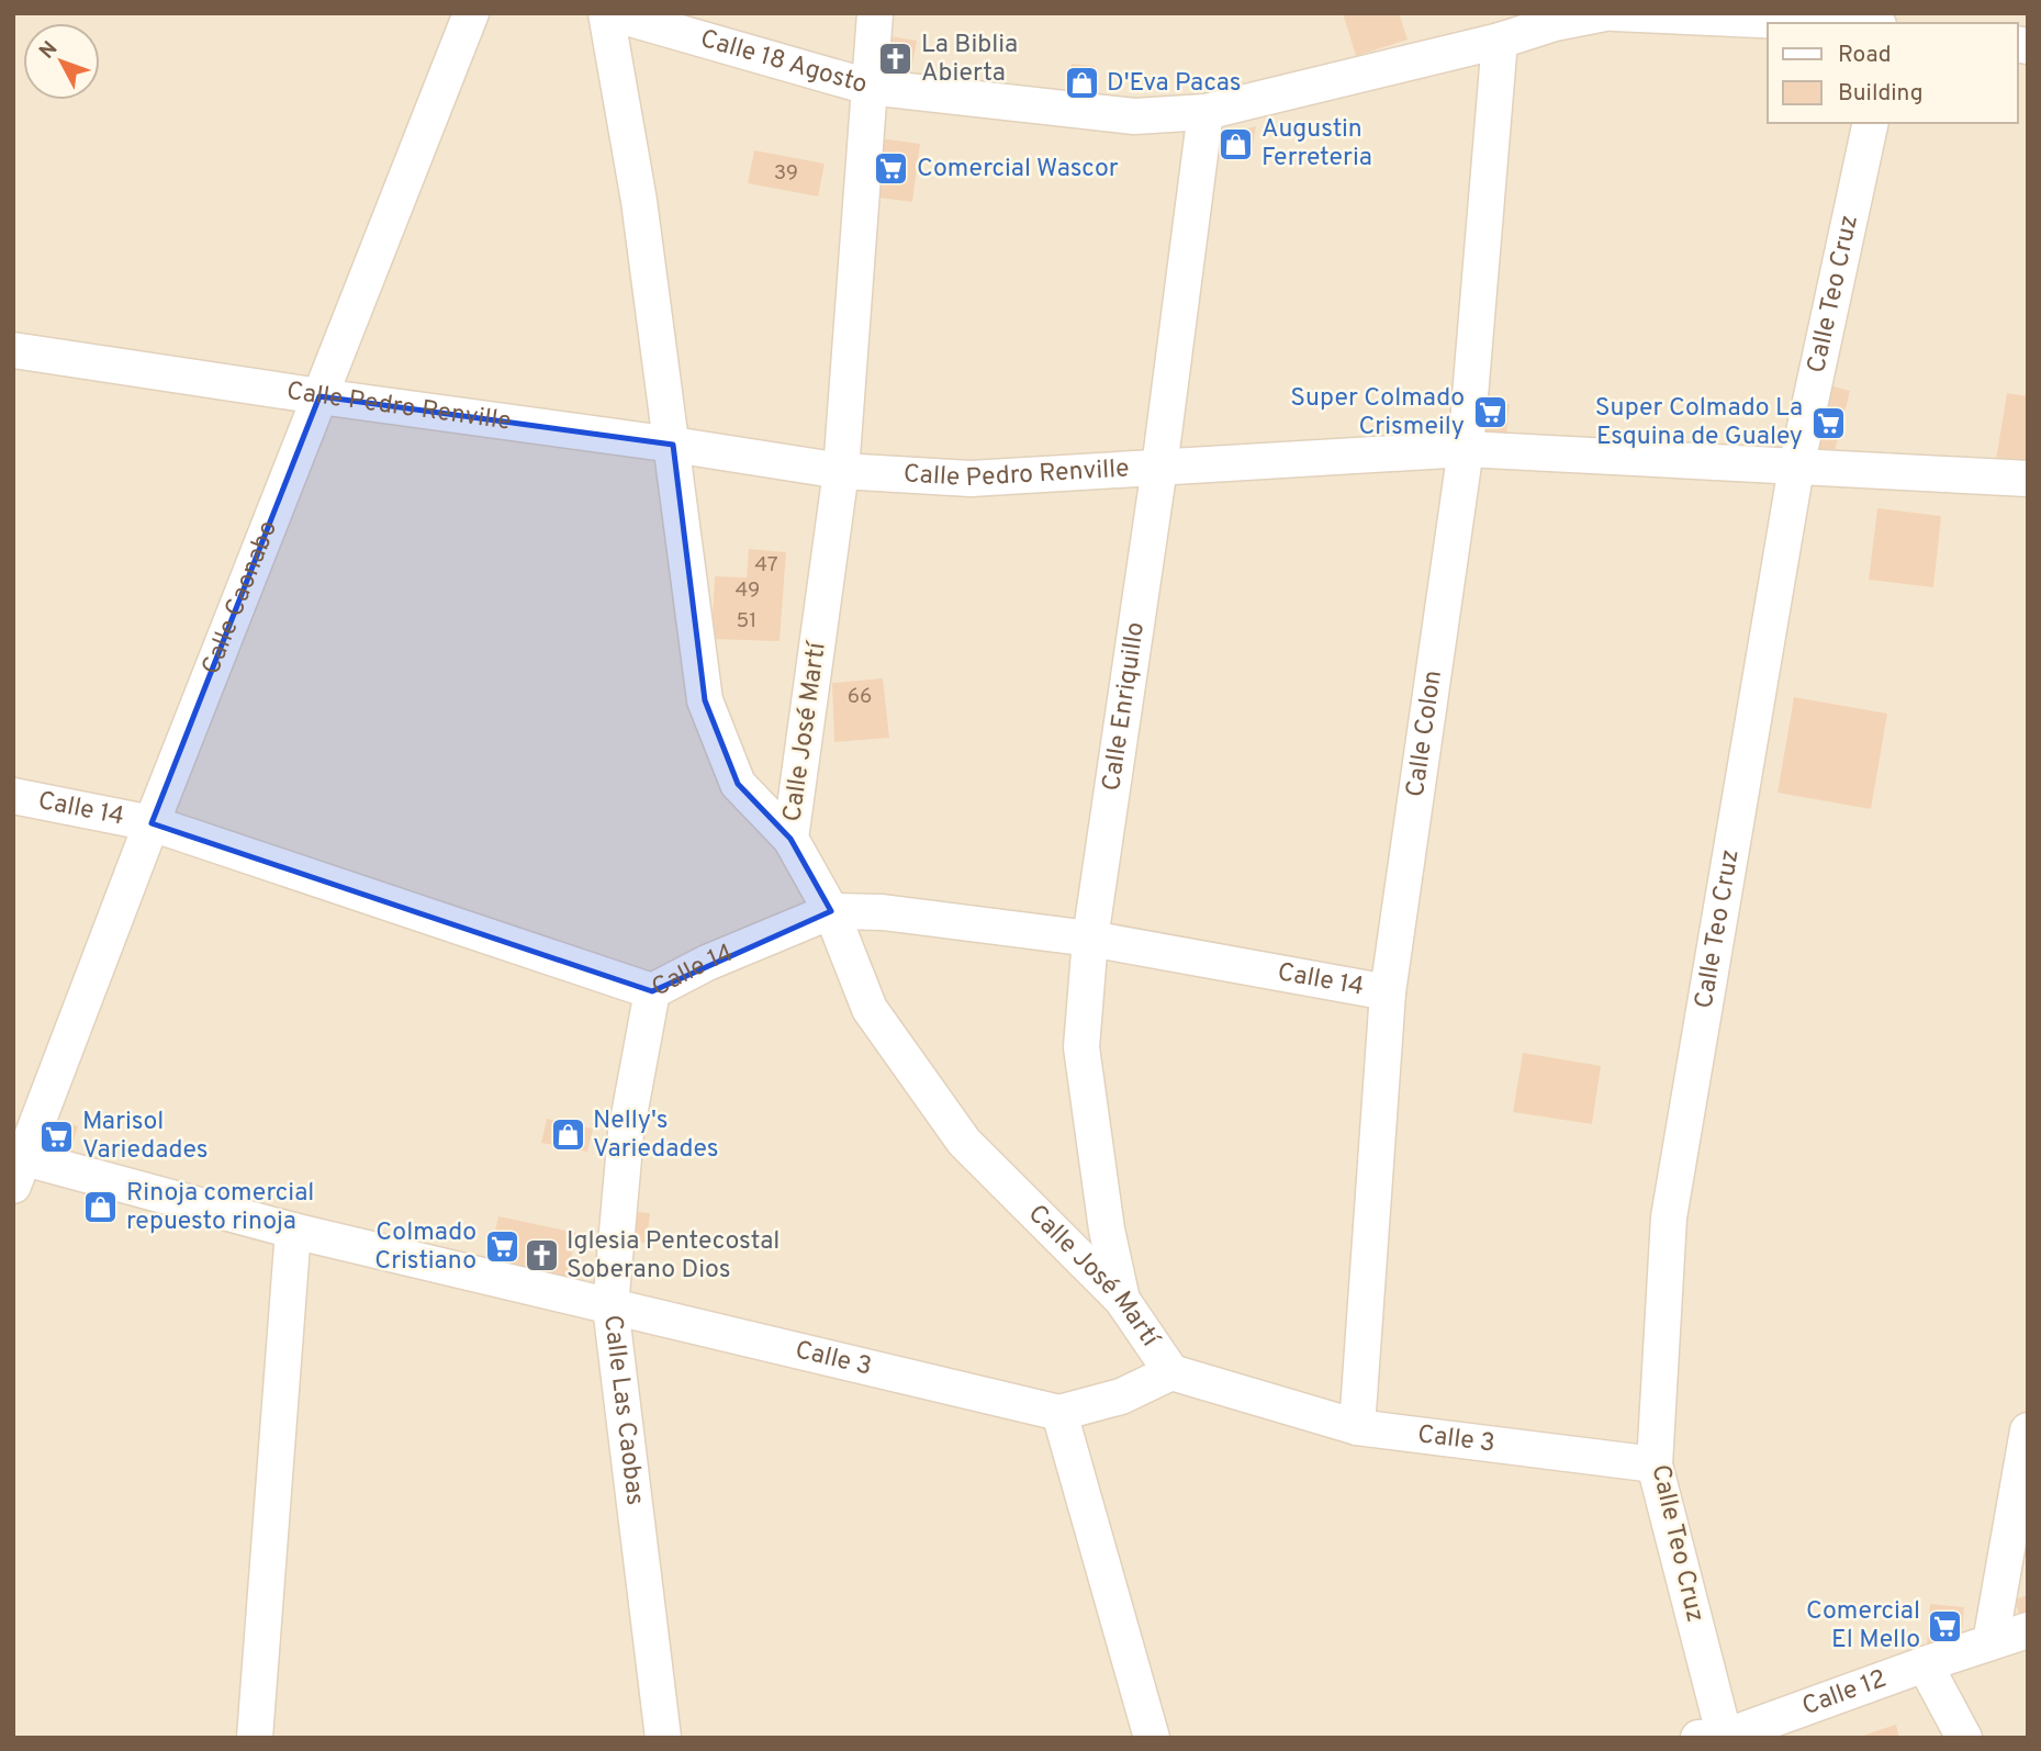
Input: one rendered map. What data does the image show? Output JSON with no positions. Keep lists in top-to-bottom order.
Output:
{
  "streets": {
    "street": [
      "Calle 18 Agosto",
      "Calle Teo Cruz",
      "Calle Pedro Renville",
      "Calle Caonabo",
      "Calle Enriquillo",
      "Calle José Martí",
      "Calle Colon",
      "Calle 14",
      "Calle 3",
      "Calle Las Caobas",
      "Calle 12"
    ]
  },
  "crossings": [
    ["Calle 18 Agosto", "Calle Enriquillo"],
    ["Calle 18 Agosto", "Calle José Martí"],
    ["Calle 18 Agosto", "Calle Colon"],
    ["Calle Teo Cruz", "Calle Pedro Renville"],
    ["Calle Teo Cruz", "Calle 3"],
    ["Calle Teo Cruz", "Calle 12"],
    ["Calle Pedro Renville", "Calle Caonabo"],
    ["Calle Pedro Renville", "Calle Enriquillo"],
    ["Calle Pedro Renville", "Calle José Martí"],
    ["Calle Pedro Renville", "Calle Colon"],
    ["Calle Caonabo", "Calle 14"],
    ["Calle Caonabo", "Calle 3"],
    ["Calle Enriquillo", "Calle José Martí"],
    ["Calle Enriquillo", "Calle 14"],
    ["Calle José Martí", "Calle 14"],
    ["Calle José Martí", "Calle 3"],
    ["Calle Colon", "Calle 14"],
    ["Calle Colon", "Calle 3"],
    ["Calle 14", "Calle Las Caobas"],
    ["Calle 3", "Calle Las Caobas"]
  ],
  "places": {
    "church": ["La Biblia Abierta", "Iglesia Pentecostal Soberano Dios"],
    "shop": [
      "D'Eva Pacas",
      "Augustin Ferreteria",
      "Nelly's Variedades",
      "Rinoja comercial repuesto rinoja"
    ],
    "supermarket": [
      "Comercial Wascor",
      "Super Colmado Crismeily",
      "Super Colmado La Esquina de Gualey",
      "Marisol Variedades",
      "Colmado Cristiano",
      "Comercial El Mello"
    ]
  },
  "house_numbers": [
    "39",
    "47",
    "49",
    "51",
    "66"
  ],
  "legend": ["Road", "Building"],
  "north": "top left"
}
